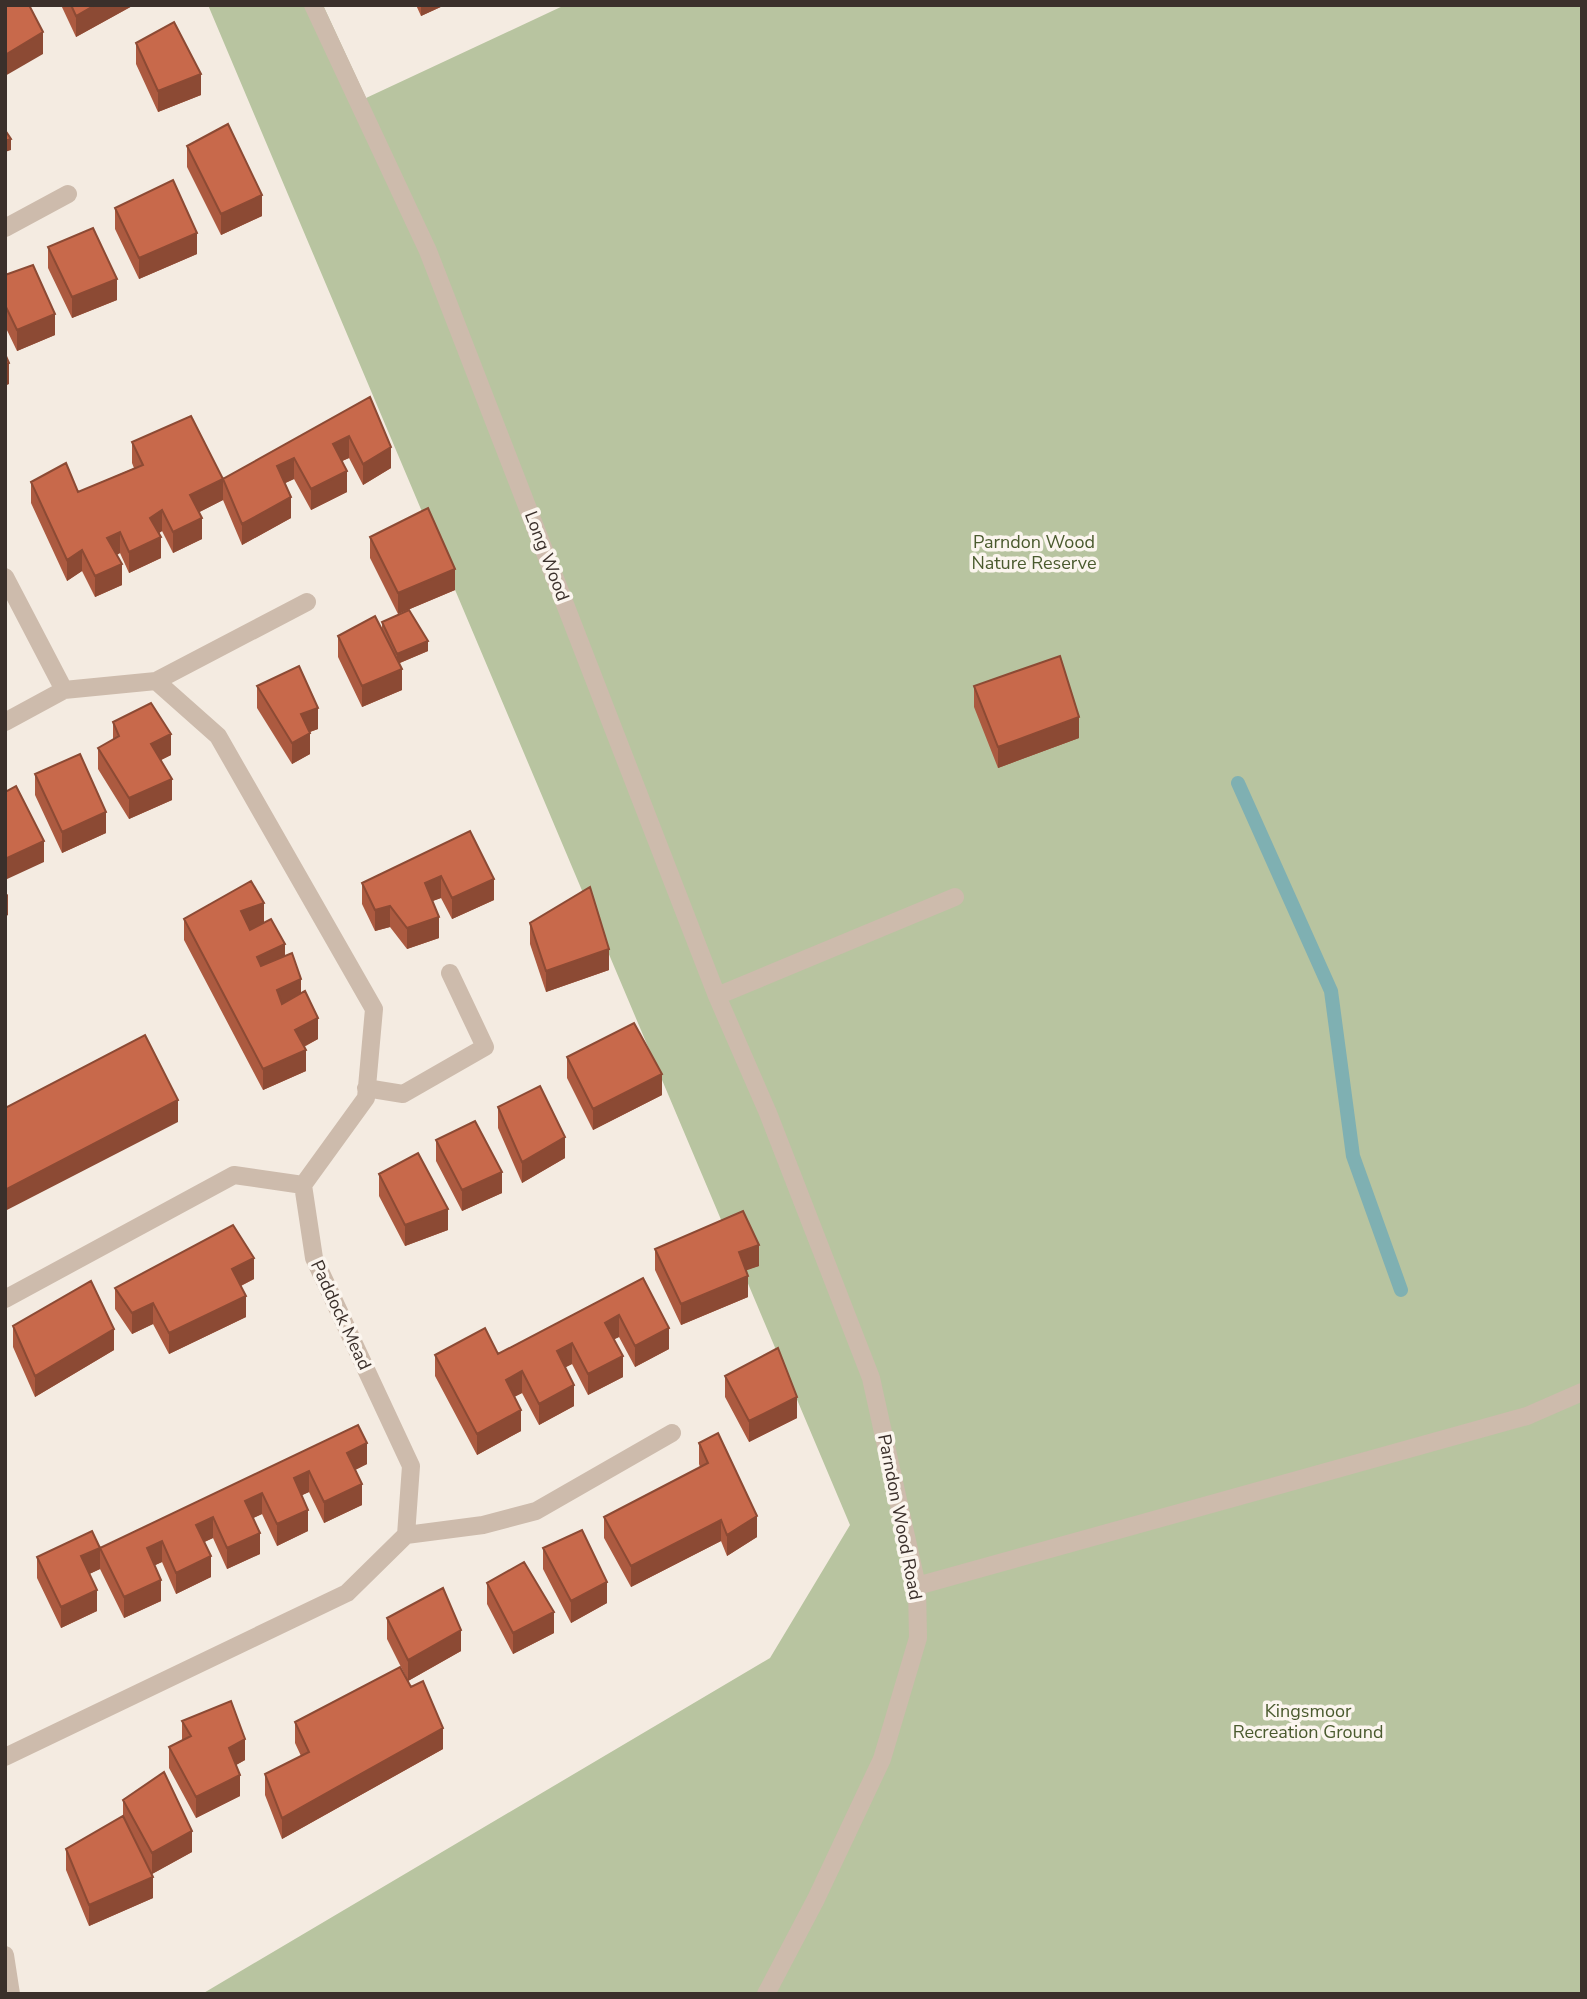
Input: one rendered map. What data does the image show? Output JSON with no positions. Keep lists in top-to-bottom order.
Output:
{
  "streets": {
    "street": ["Long Wood", "Paddock Mead", "Parndon Wood Road"]
  },
  "crossings": [
    ["Long Wood", "Parndon Wood Road"]
  ],
  "parks": ["Parndon Wood Nature Reserve", "Kingsmoor Recreation Ground"]
}
